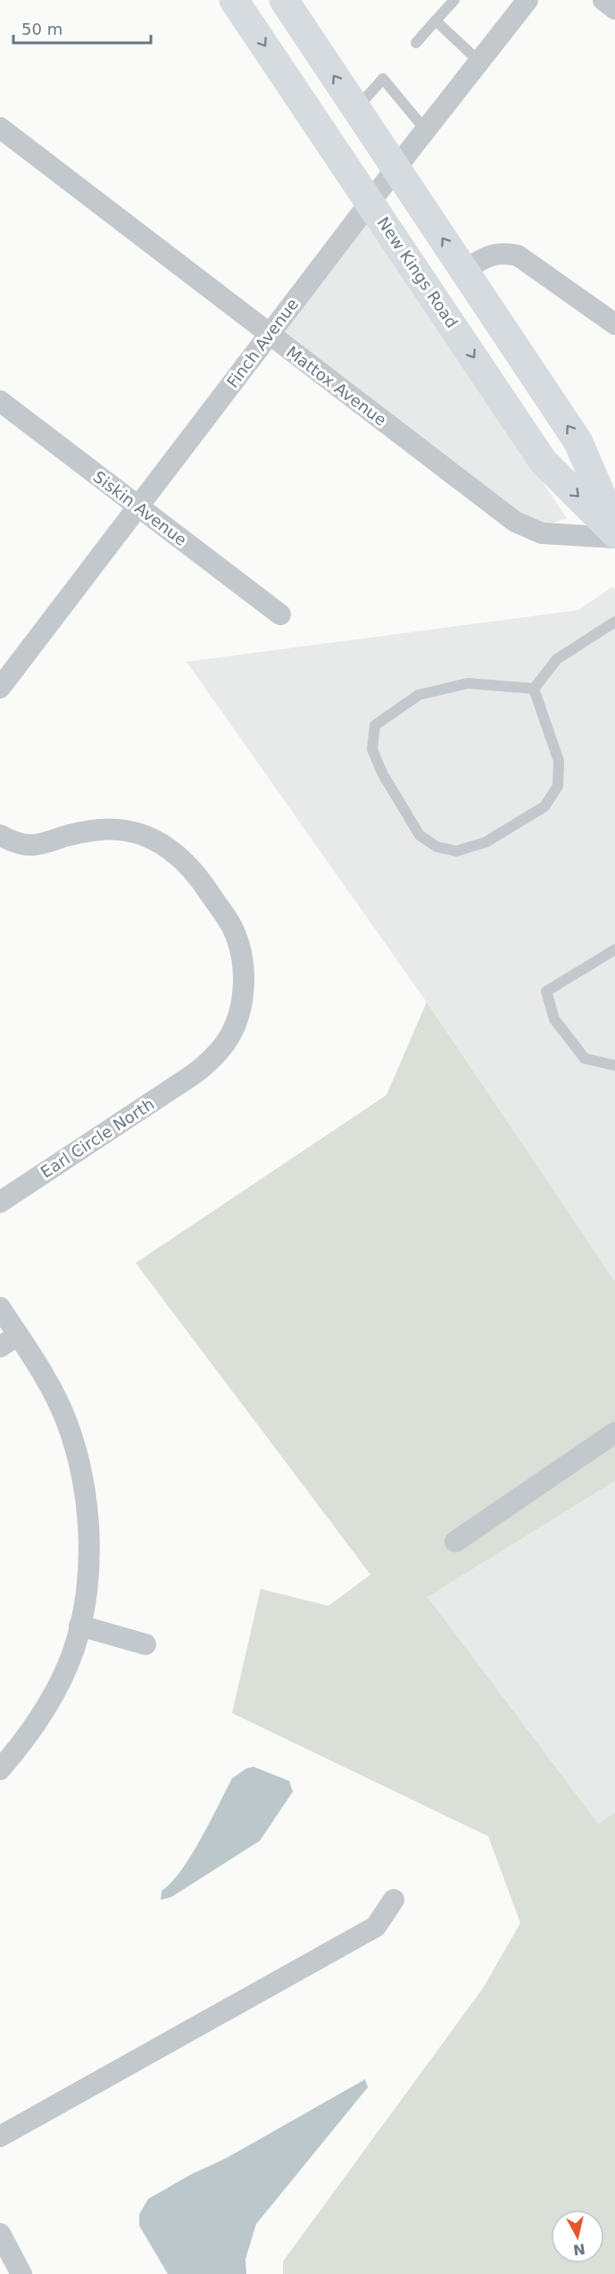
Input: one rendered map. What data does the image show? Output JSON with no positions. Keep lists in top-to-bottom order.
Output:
{
  "streets": {
    "highway": ["New Kings Road"],
    "street": [
      "Finch Avenue",
      "Mattox Avenue",
      "Siskin Avenue",
      "Earl Circle North"
    ]
  },
  "crossings": [
    ["New Kings Road", "Finch Avenue"],
    ["Finch Avenue", "Mattox Avenue"],
    ["Finch Avenue", "Siskin Avenue"]
  ],
  "scale_bar": "50 m",
  "north": "bottom"
}
